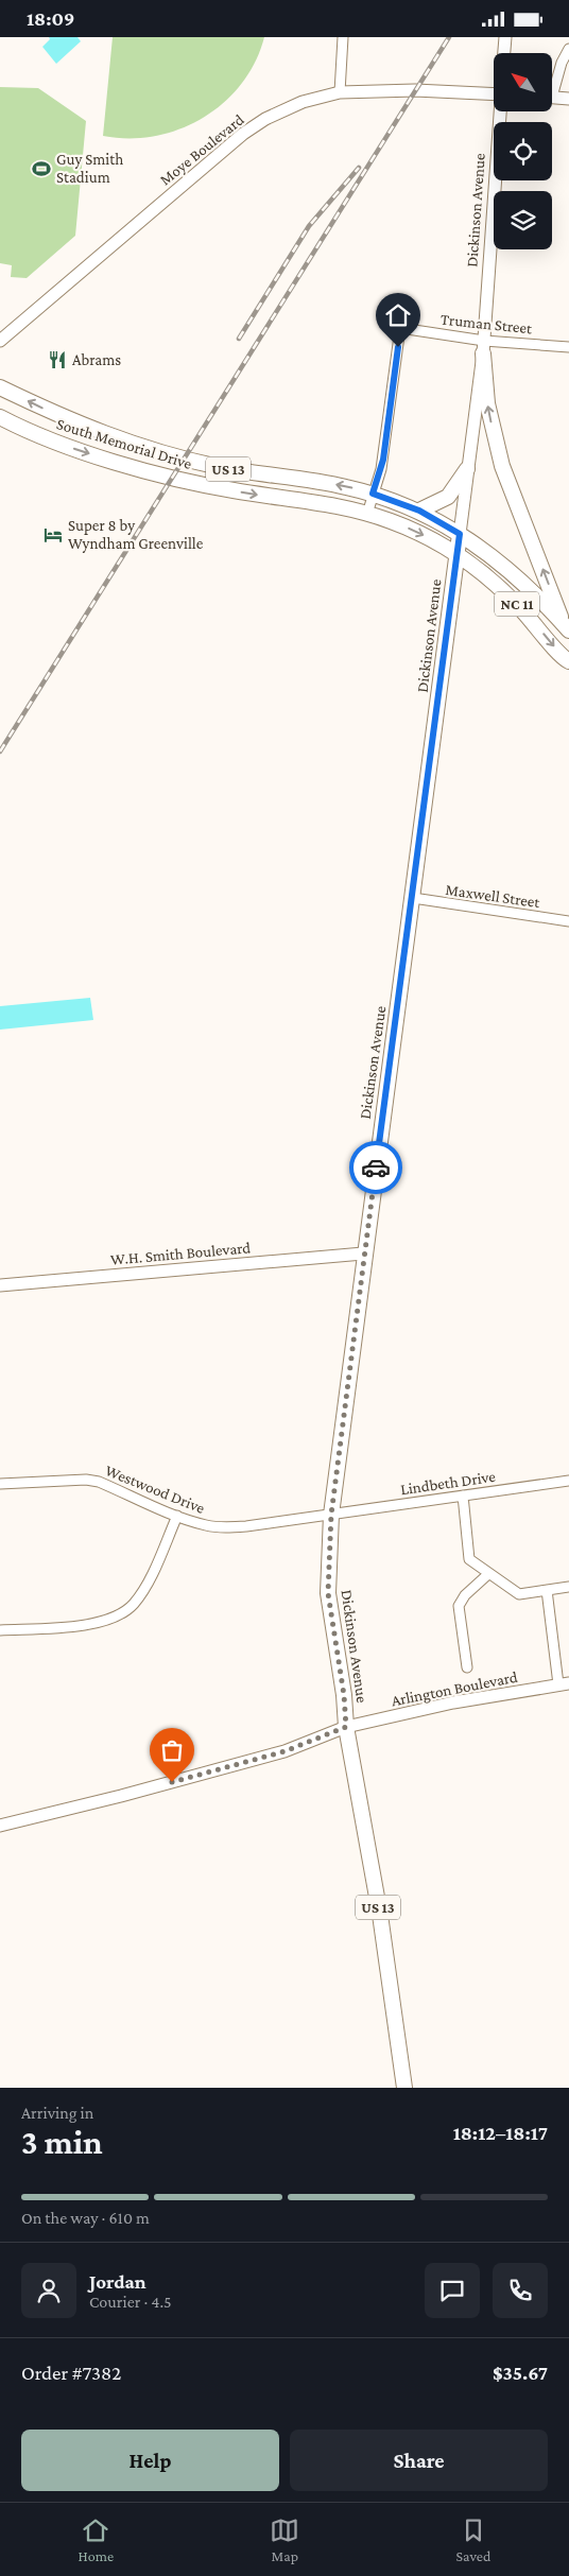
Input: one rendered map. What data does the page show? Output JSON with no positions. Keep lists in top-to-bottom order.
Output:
{
  "streets": {
    "main road": [
      "Moye Boulevard",
      "Dickinson Avenue",
      "South Memorial Drive",
      "US 13",
      "NC 11",
      "W.H. Smith Boulevard",
      "Arlington Boulevard"
    ],
    "street": [
      "Truman Street",
      "Maxwell Street",
      "Lindbeth Drive",
      "Westwood Drive"
    ]
  },
  "crossings": [
    ["Dickinson Avenue", "Truman Street"],
    ["Dickinson Avenue", "South Memorial Drive"],
    ["Dickinson Avenue", "Maxwell Street"],
    ["Dickinson Avenue", "W.H. Smith Boulevard"],
    ["Dickinson Avenue", "Lindbeth Drive"],
    ["Dickinson Avenue", "Westwood Drive"],
    ["Dickinson Avenue", "Arlington Boulevard"],
    ["Truman Street", "South Memorial Drive"],
    ["Lindbeth Drive", "Westwood Drive"]
  ],
  "places": {
    "sports": ["Guy Smith Stadium"],
    "restaurant": ["Abrams"],
    "hotel": ["Super 8 by Wyndham Greenville"]
  },
  "north": "top left",
  "page": {
    "status": "18:09",
    "heading": ["3 min", "Arriving in", "18:12–18:17"],
    "panel": [
      "Jordan",
      "Courier · 4.5",
      "Order #7382",
      "$35.67"
    ],
    "bar": "On the way · 610 m",
    "buttons": ["Help", "Share"],
    "tabs": ["Home", "Map", "Saved"]
  }
}
